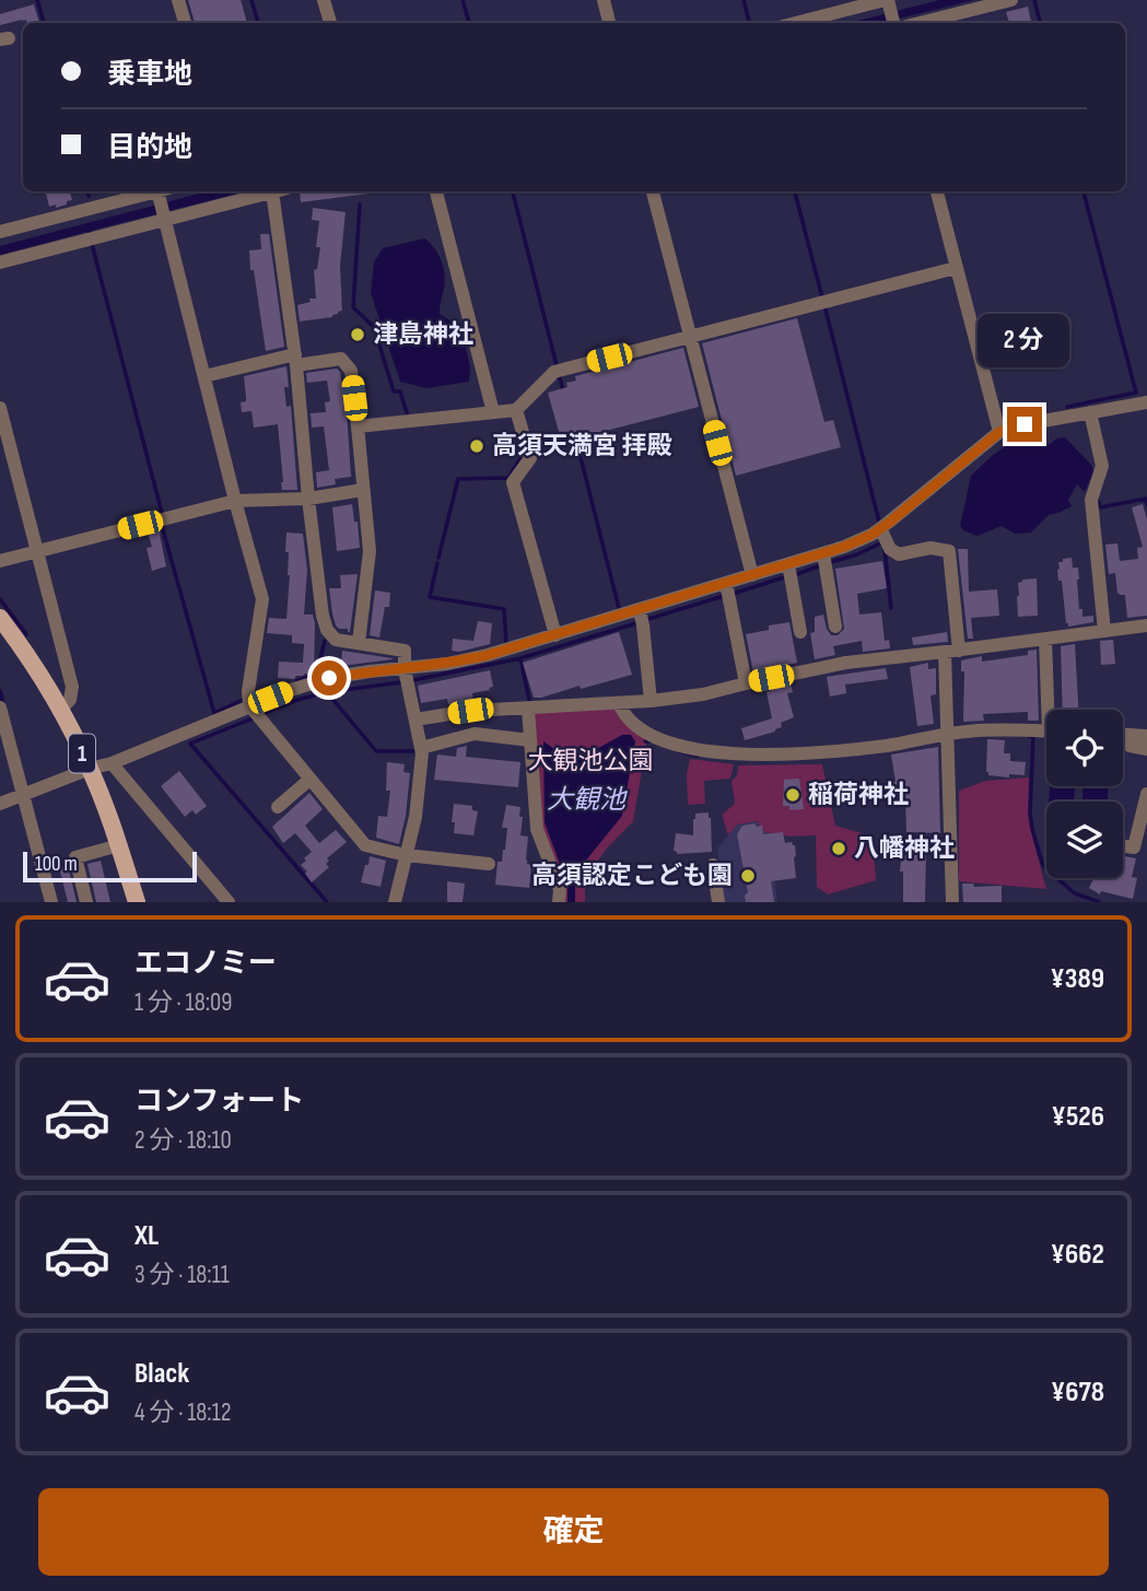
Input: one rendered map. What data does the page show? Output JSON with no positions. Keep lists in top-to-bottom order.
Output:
{
  "streets": {
    "main road": ["1"]
  },
  "water": ["大観池"],
  "parks": ["大観池公園"],
  "places": [
    "津島神社",
    "高須天満宮 拝殿",
    "稲荷神社",
    "八幡神社",
    "高須認定こども園"
  ],
  "scale_bar": "100 m",
  "page": {
    "banner": ["乗車地", "目的地"],
    "bubble": "2 分",
    "scale": "100 m",
    "list": [
      {
        "name": "エコノミー",
        "note": "1 分 · 18:09",
        "value": "¥389"
      },
      {
        "name": "コンフォート",
        "note": "2 分 · 18:10",
        "value": "¥526"
      },
      {
        "name": "XL",
        "note": "3 分 · 18:11",
        "value": "¥662"
      },
      {
        "name": "Black",
        "note": "4 分 · 18:12",
        "value": "¥678"
      }
    ],
    "buttons": "確定"
  }
}
